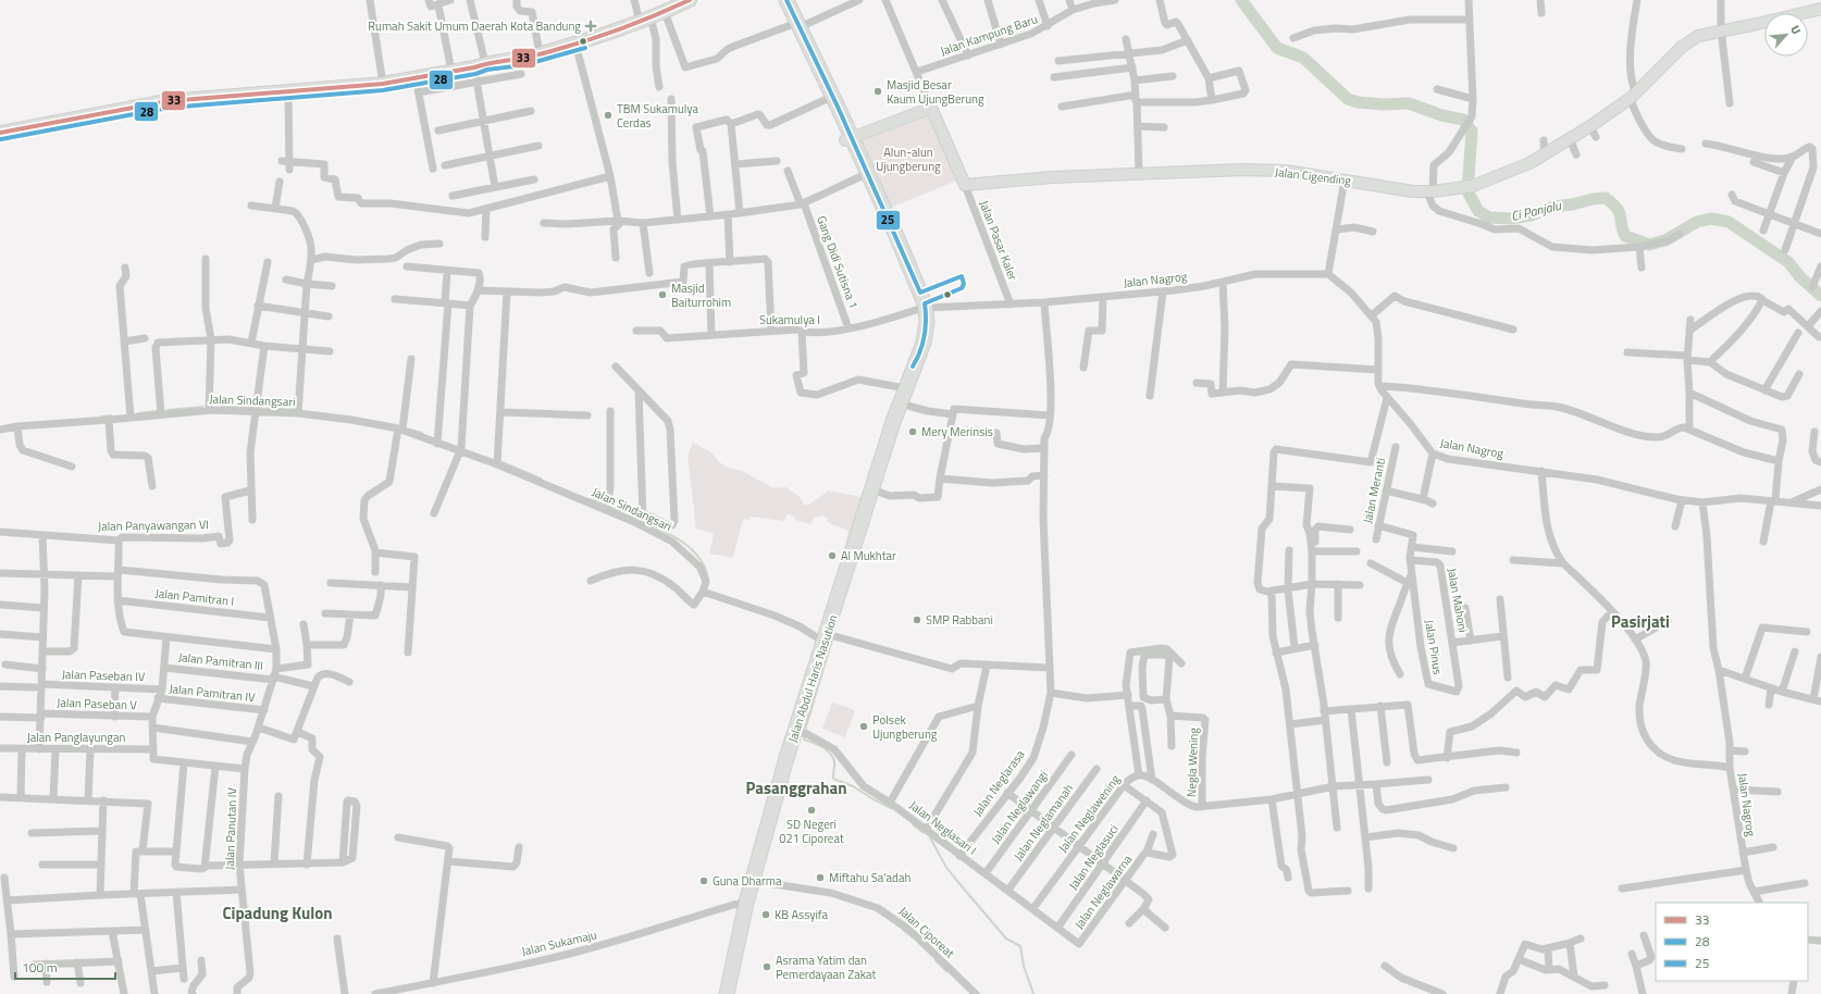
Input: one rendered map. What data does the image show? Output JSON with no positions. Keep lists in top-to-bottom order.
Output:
{
  "streets": {
    "highway": ["Jalan Abdul Haris Nasution"],
    "street": [
      "Jalan Kampung Baru",
      "Jalan Cigending",
      "Jalan Pasar Kaler",
      "Gang Didi Sutisna 1",
      "Jalan Nagrog",
      "Sukamulya I",
      "Jalan Sindangsari",
      "Jalan Meranti",
      "Jalan Panyawangan VI",
      "Jalan Pamitran I",
      "Jalan Mahoni",
      "Jalan Pinus",
      "Jalan Pamitran III",
      "Jalan Paseban IV",
      "Jalan Pamitran IV",
      "Jalan Paseban V",
      "Jalan Panglayungan",
      "Negla Wening",
      "Jalan Neglarasa",
      "Jalan Neglawangi",
      "Jalan Neglawening",
      "Jalan Neglamanah",
      "Jalan Neglasari I",
      "Jalan Panutan IV",
      "Jalan Neglasuci",
      "Jalan Neglawarna",
      "Jalan Ciporeat",
      "Jalan Sukamaju"
    ]
  },
  "crossings": [
    ["Jalan Cigending", "Jalan Pasar Kaler"],
    ["Jalan Pasar Kaler", "Jalan Nagrog"],
    ["Gang Didi Sutisna 1", "Sukamulya I"],
    ["Jalan Nagrog", "Sukamulya I"],
    ["Jalan Nagrog", "Jalan Abdul Haris Nasution"],
    ["Jalan Nagrog", "Jalan Neglarasa"],
    ["Sukamulya I", "Jalan Abdul Haris Nasution"],
    ["Jalan Pamitran I", "Jalan Panutan IV"],
    ["Jalan Mahoni", "Jalan Pinus"],
    ["Jalan Pamitran III", "Jalan Panutan IV"],
    ["Jalan Abdul Haris Nasution", "Jalan Neglasari I"],
    ["Jalan Abdul Haris Nasution", "Jalan Ciporeat"],
    ["Jalan Abdul Haris Nasution", "Jalan Sukamaju"],
    ["Jalan Pamitran IV", "Jalan Panutan IV"],
    ["Negla Wening", "Jalan Neglawening"],
    ["Jalan Neglarasa", "Jalan Neglasari I"],
    ["Jalan Neglawangi", "Jalan Neglasari I"],
    ["Jalan Neglawening", "Jalan Neglasari I"],
    ["Jalan Neglamanah", "Jalan Neglasari I"],
    ["Jalan Neglasari I", "Jalan Neglasuci"],
    ["Jalan Neglasari I", "Jalan Neglawarna"],
    ["Jalan Neglasuci", "Jalan Neglawarna"]
  ],
  "districts": ["Pasirjati", "Pasanggrahan", "Cipadung Kulon"],
  "water": ["Ci Panjalu"],
  "parks": ["Alun-alun Ujungberung"],
  "places": {
    "health": ["Rumah Sakit Umum Daerah Kota Bandung"],
    "other": [
      "Masjid Besar Kaum UjungBerung",
      "TBM Sukamulya Cerdas",
      "Masjid Baiturrohim",
      "Mery Merinsis",
      "Al Mukhtar",
      "SMP Rabbani",
      "Polsek Ujungberung",
      "SD Negeri 021 Ciporeat",
      "Miftahu Sa'adah",
      "Guna Dharma",
      "KB Assyifa",
      "Asrama Yatim dan Pemerdayaan Zakat"
    ]
  },
  "lines": ["transit line 33", "transit line 25", "transit line 28"],
  "legend": ["33", "28", "25"],
  "scale_bar": "100 m",
  "north": "top right"
}
